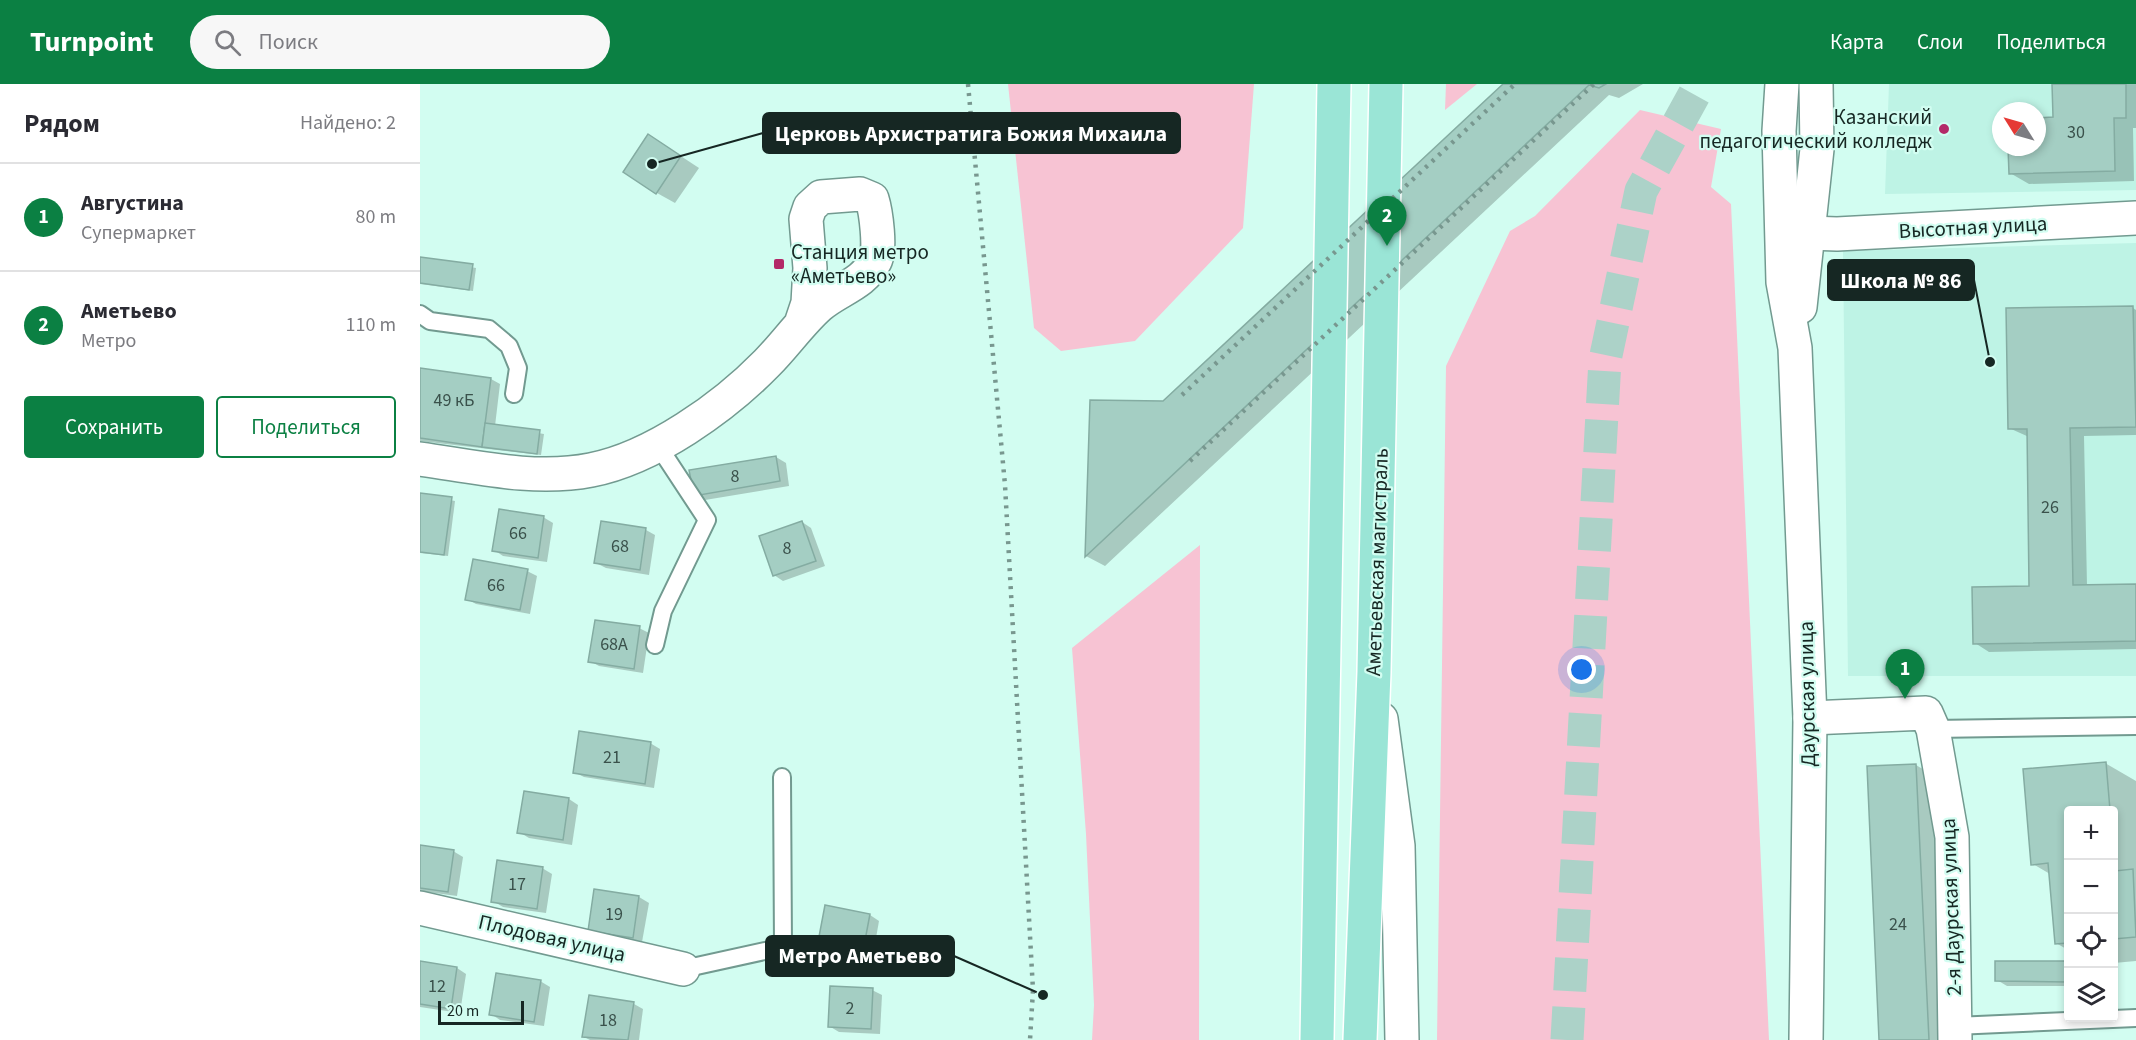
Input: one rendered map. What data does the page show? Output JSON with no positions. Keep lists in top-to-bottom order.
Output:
{
  "streets": {
    "main road": ["Аметьевская магистраль"],
    "street": [
      "Высотная улица",
      "Даурская улица",
      "2-я Даурская улица",
      "Плодовая улица"
    ]
  },
  "crossings": [
    ["Высотная улица", "Даурская улица"]
  ],
  "places": {
    "other": [
      "Казанский педагогический колледж",
      "Церковь Архистратига Божия Михаила",
      "Школа № 86",
      "Метро Аметьево"
    ],
    "transit": ["Станция метро «Аметьево»"]
  },
  "house_numbers": [
    "30",
    "49 кБ",
    "8",
    "26",
    "66",
    "68",
    "8",
    "66",
    "68А",
    "21",
    "17",
    "19",
    "24",
    "12",
    "2",
    "18"
  ],
  "scale_bar": "20 m",
  "north": "top left",
  "page": {
    "header": "Turnpoint",
    "search": "Поиск",
    "nav": ["Карта", "Слои", "Поделиться"],
    "heading": ["Рядом", "Найдено: 2"],
    "list": [
      {
        "mark": "1",
        "name": "Августина",
        "note": "Супермаркет",
        "value": "80 m"
      },
      {
        "mark": "2",
        "name": "Аметьево",
        "note": "Метро",
        "value": "110 m"
      }
    ],
    "pins": ["2", "1"],
    "buttons": ["Сохранить", "Поделиться"],
    "map_buttons": ["+", "−"],
    "scale": "20 m"
  }
}
